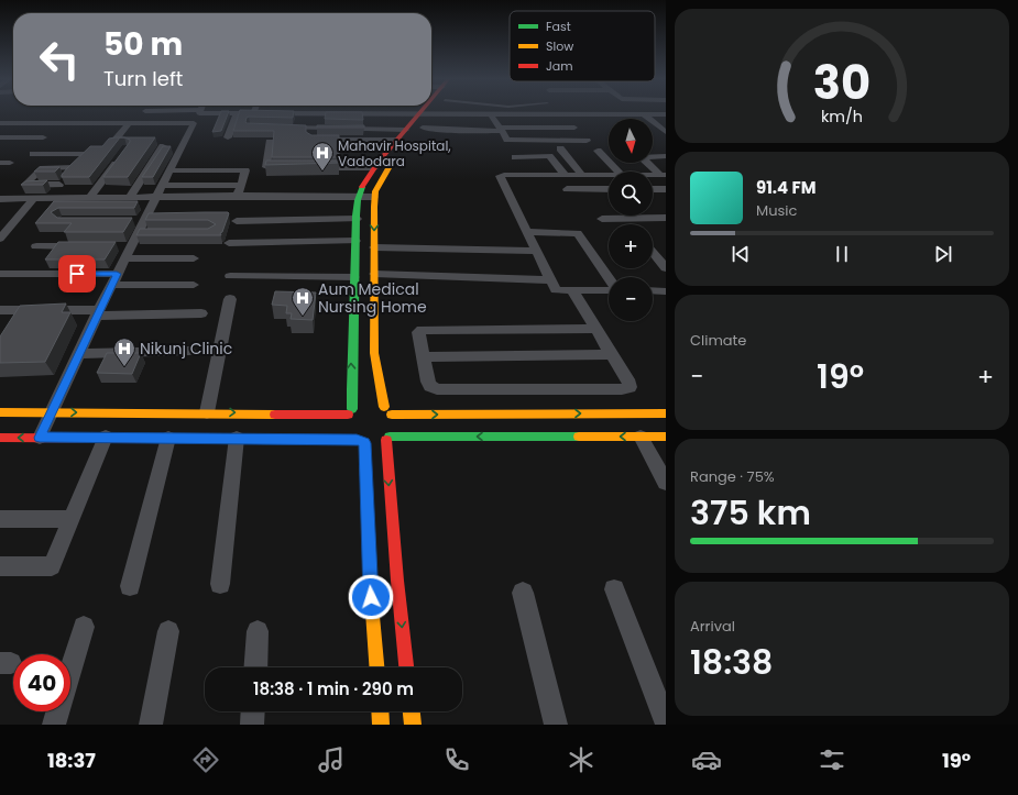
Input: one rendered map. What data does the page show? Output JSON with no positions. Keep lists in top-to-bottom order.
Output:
{
  "places": {
    "hospital": ["Mahavir Hospital, Vadodara", "Aum Medical Nursing Home", "Nikunj Clinic"]
  },
  "legend": ["Fast", "Slow", "Jam"],
  "north": "bottom",
  "page": {
    "turn": ["50 m", "Turn left"],
    "map_buttons": ["+", "−"],
    "song": ["91.4 FM", "Music"],
    "tile": [
      "Climate",
      ["Range · 75%", "375 km"],
      ["Arrival", "18:38"]
    ],
    "heat": ["−", "19°", "+"],
    "limit": "40",
    "trip": "18:38 · 1 min · 290 m",
    "tabs": ["18:37", "19°"],
    "gauge": ["30", "km/h"]
  }
}
